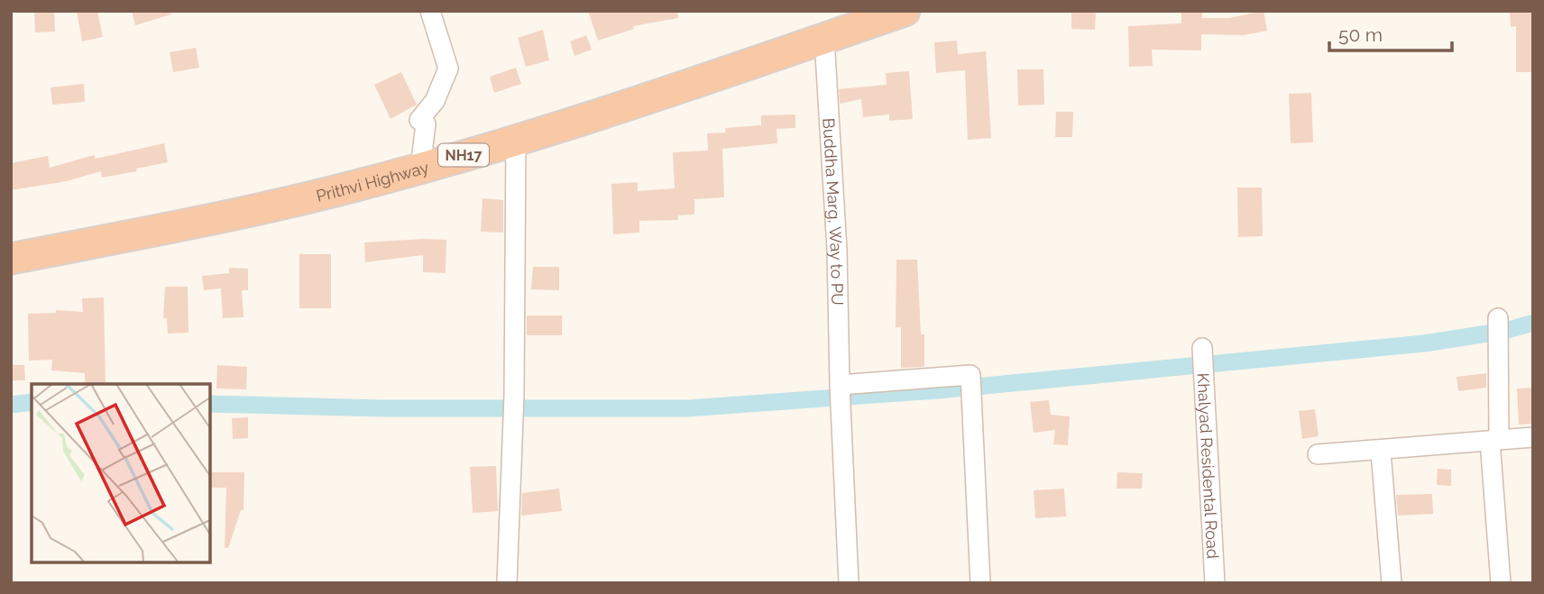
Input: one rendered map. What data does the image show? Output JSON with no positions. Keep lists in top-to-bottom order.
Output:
{
  "streets": {
    "highway": ["NH17", "Prithvi Highway"],
    "street": ["Buddha Marg, Way to PU", "Khalyad Residental Road"]
  },
  "crossings": [
    ["Prithvi Highway", "Buddha Marg, Way to PU"]
  ],
  "scale_bar": "50 m"
}
